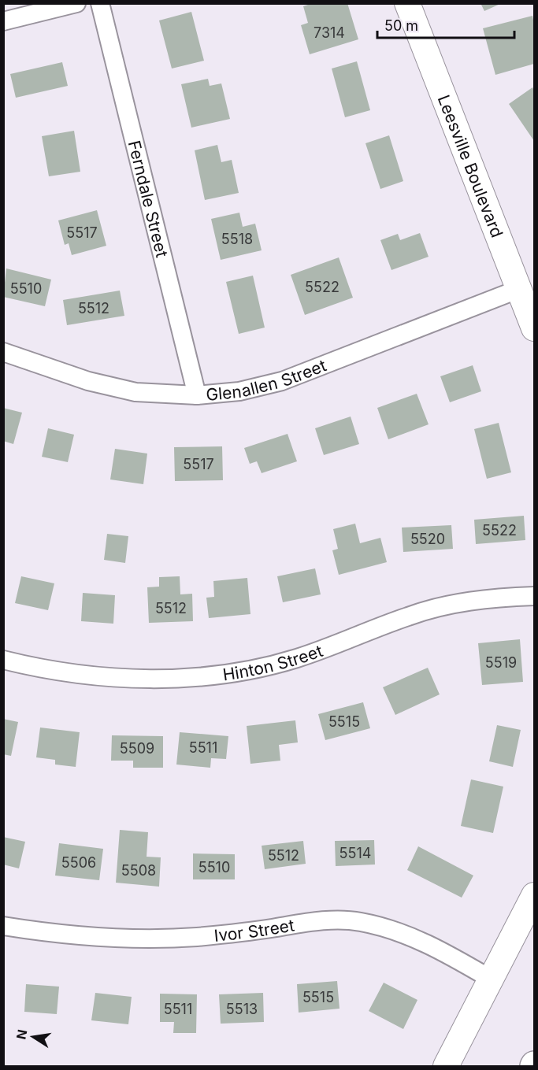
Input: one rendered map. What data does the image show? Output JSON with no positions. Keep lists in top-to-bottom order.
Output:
{
  "streets": {
    "street": [
      "Leesville Boulevard",
      "Ferndale Street",
      "Glenallen Street",
      "Hinton Street",
      "Ivor Street"
    ]
  },
  "crossings": [
    ["Leesville Boulevard", "Glenallen Street"],
    ["Ferndale Street", "Glenallen Street"]
  ],
  "house_numbers": [
    "7314",
    "5517",
    "5518",
    "5522",
    "5510",
    "5512",
    "5517",
    "5522",
    "5520",
    "5512",
    "5519",
    "5515",
    "5511",
    "5509",
    "5514",
    "5512",
    "5506",
    "5510",
    "5508",
    "5515",
    "5511",
    "5513"
  ],
  "scale_bar": "50 m",
  "north": "left"
}
